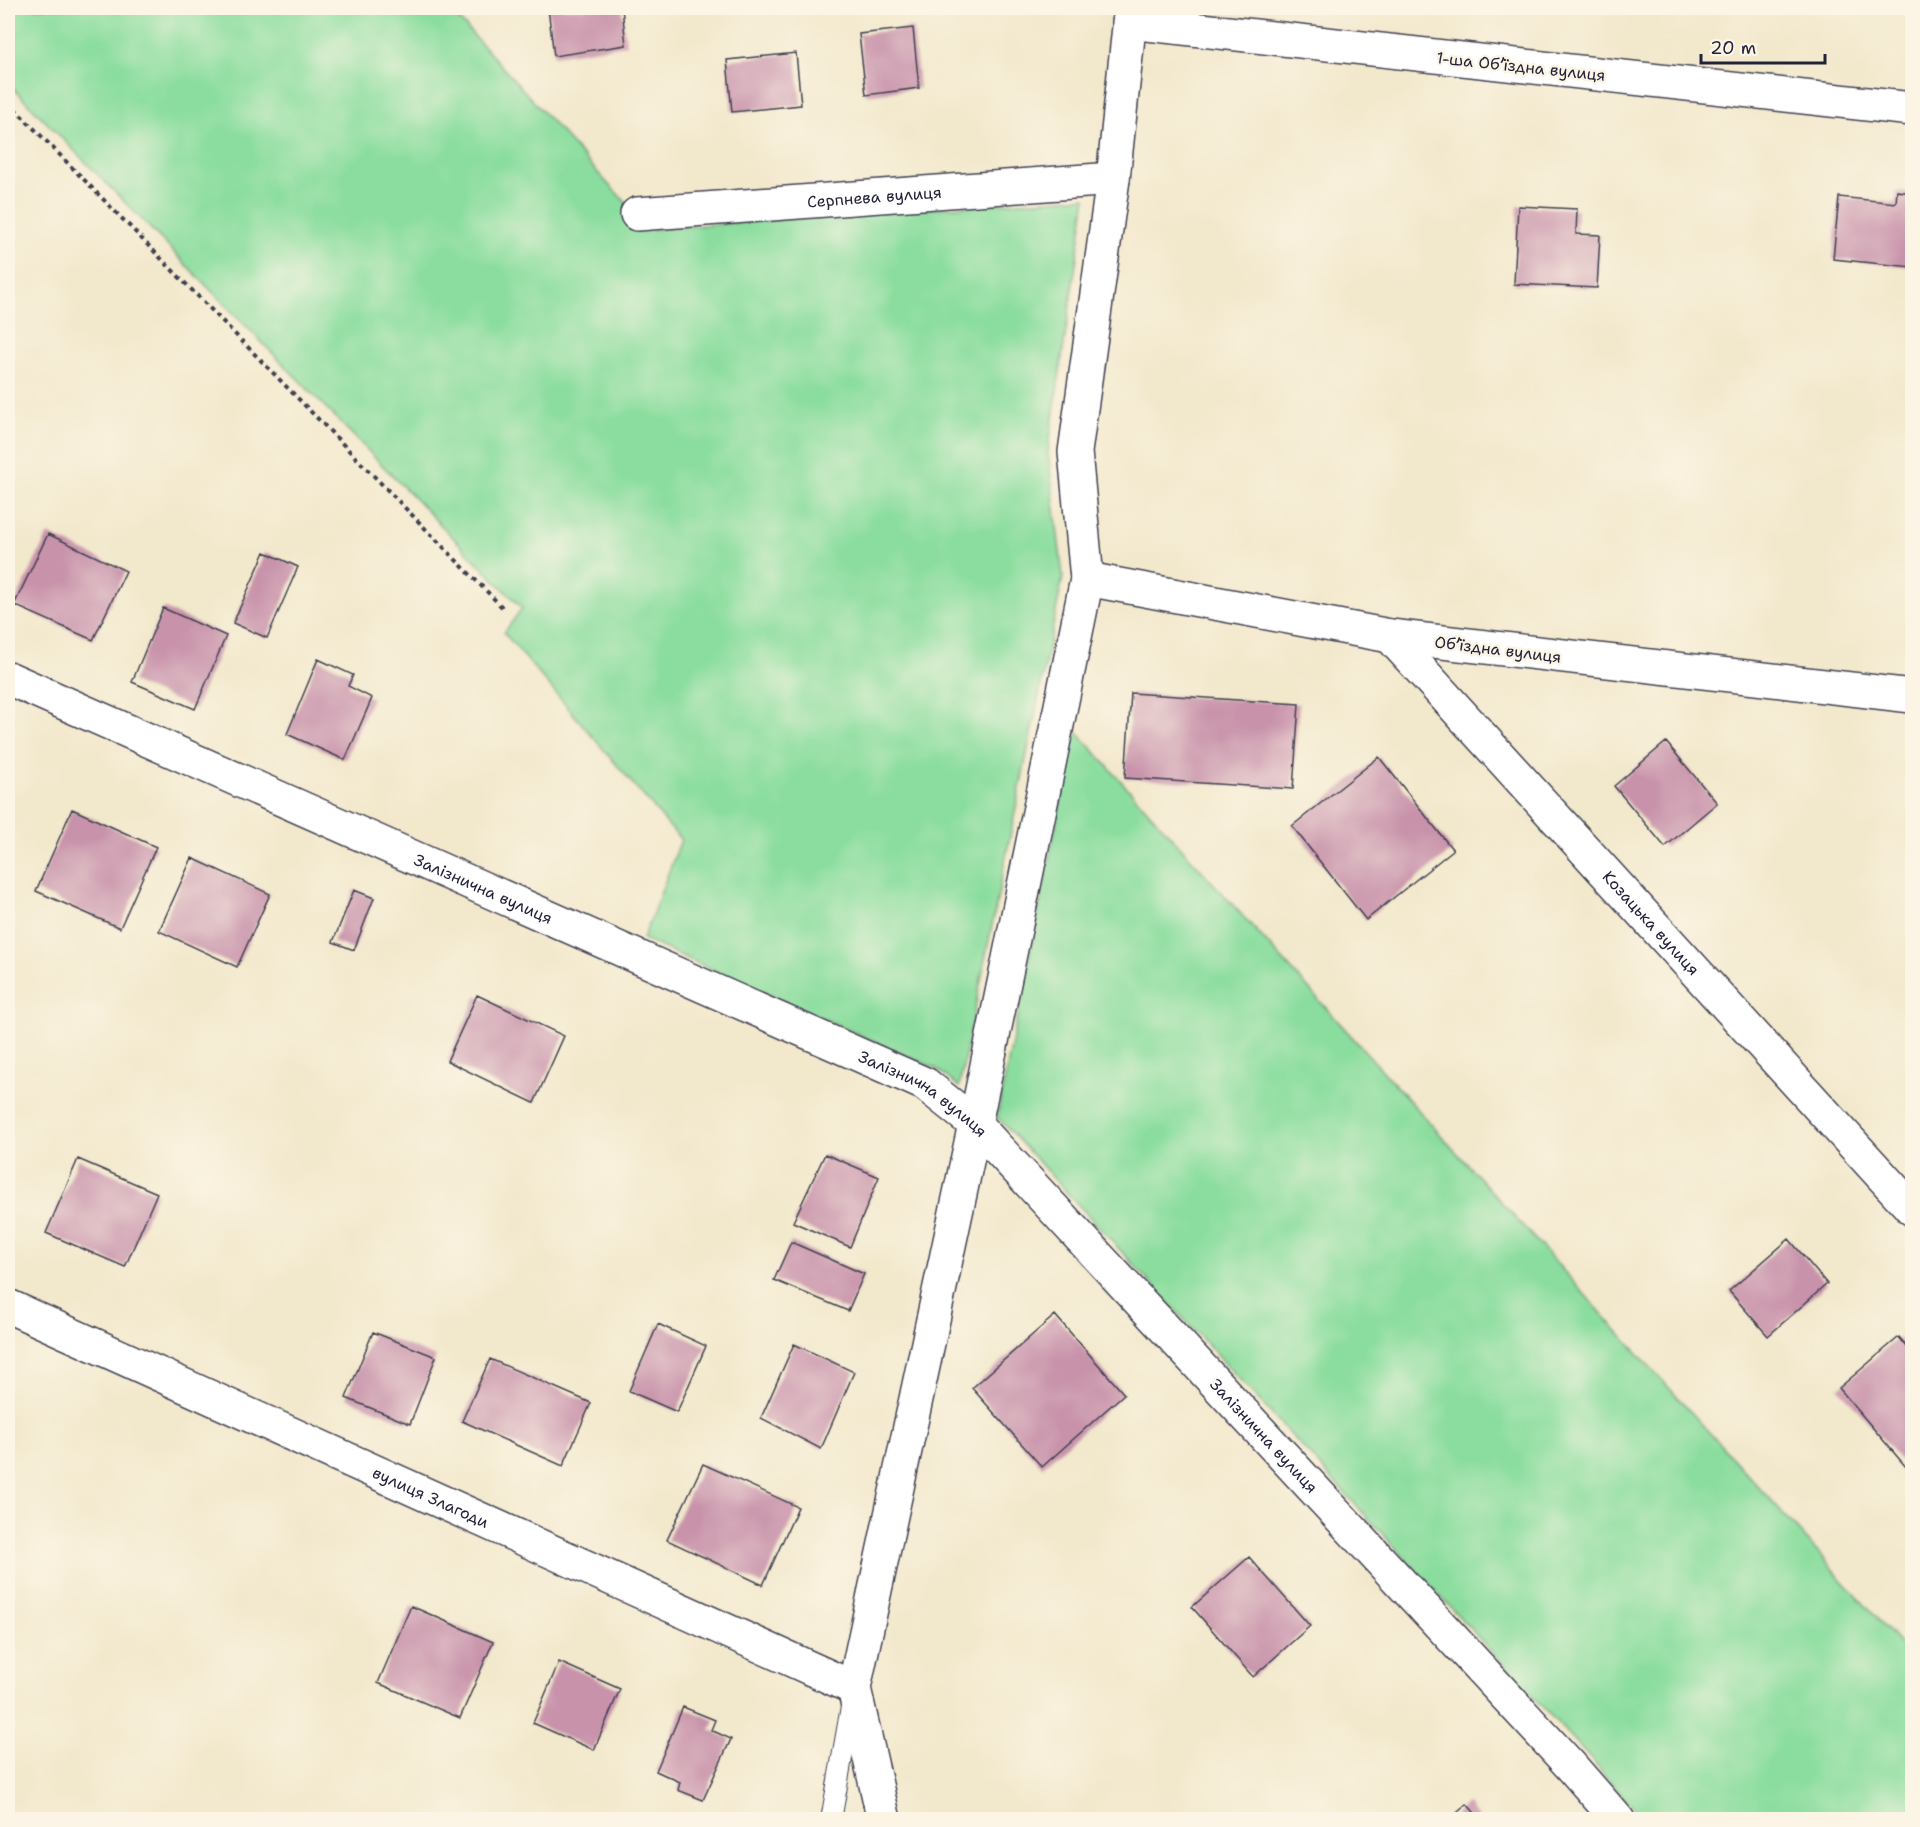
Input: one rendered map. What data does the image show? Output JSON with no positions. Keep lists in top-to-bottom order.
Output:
{
  "streets": {
    "street": [
      "1-ша Обʼїздна вулиця",
      "Серпнева вулиця",
      "Обʼїздна вулиця",
      "Залізнична вулиця",
      "Козацька вулиця",
      "вулиця Злагоди"
    ]
  },
  "crossings": [
    ["Обʼїздна вулиця", "Козацька вулиця"]
  ],
  "scale_bar": "20 m"
}
